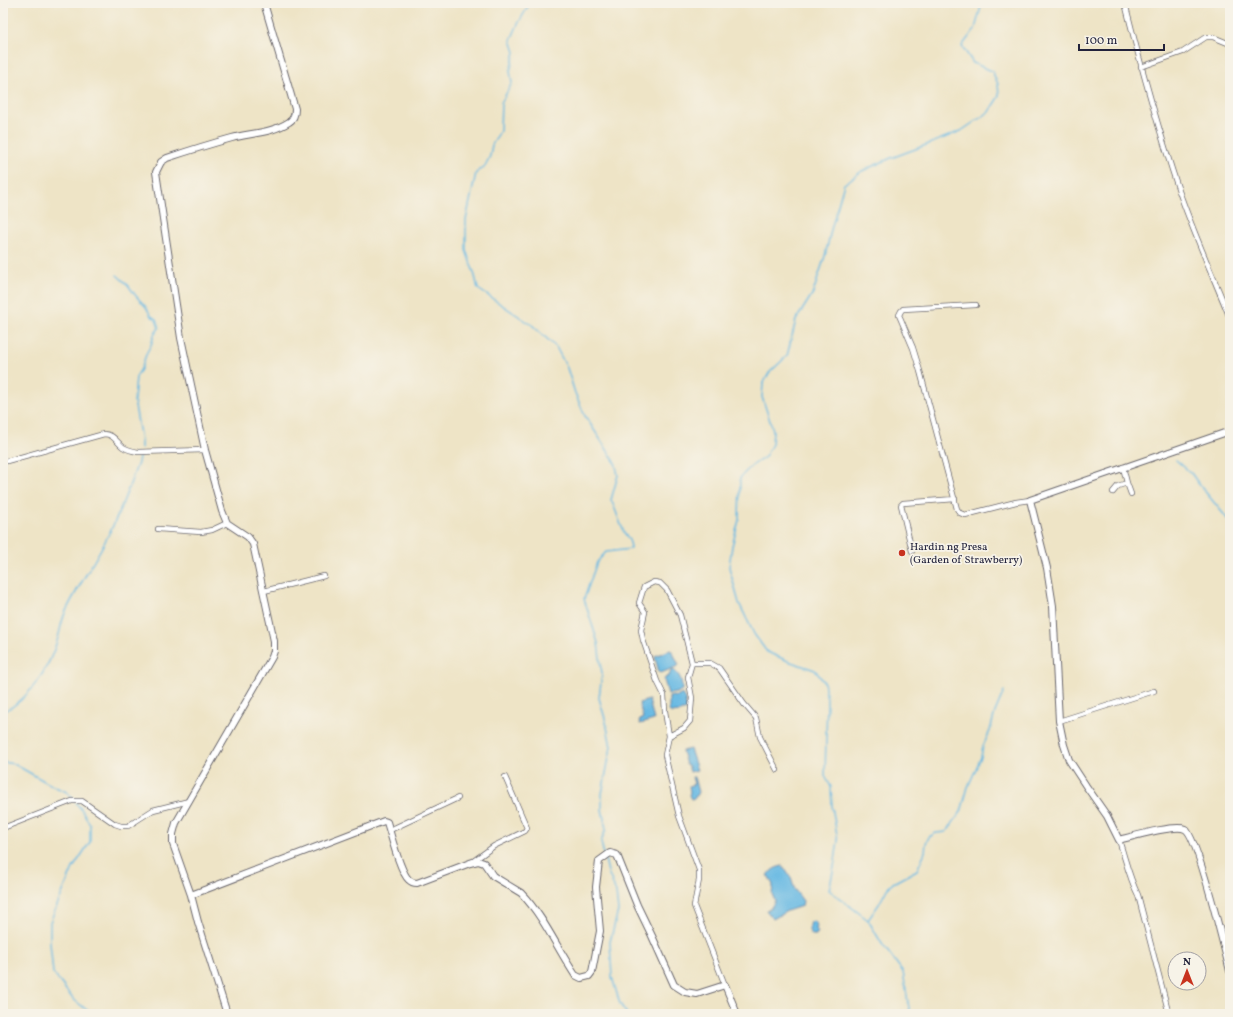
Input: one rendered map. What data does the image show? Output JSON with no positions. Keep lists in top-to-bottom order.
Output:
{
  "places": ["Hardin ng Presa (Garden of Strawberry)"],
  "scale_bar": "100 m",
  "north": "top"
}
